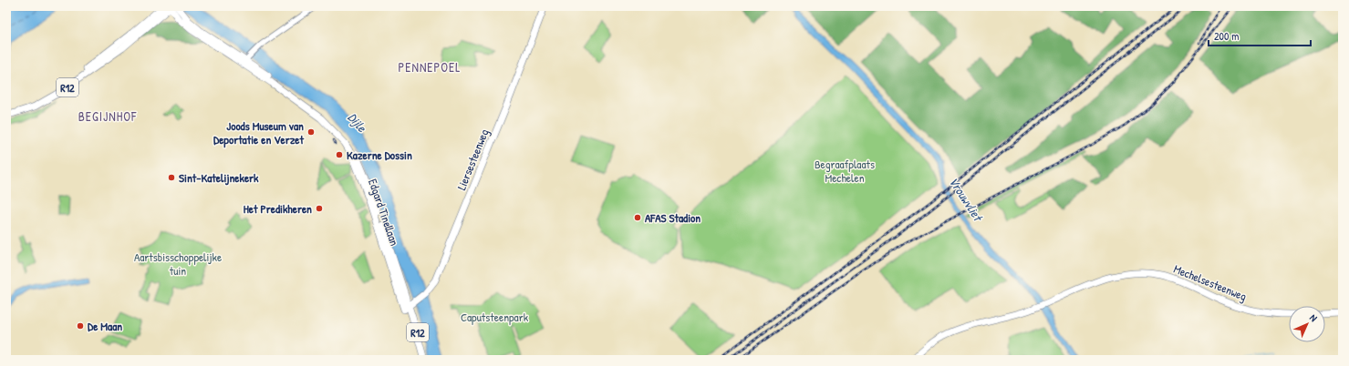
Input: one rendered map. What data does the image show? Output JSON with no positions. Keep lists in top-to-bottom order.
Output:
{
  "streets": {
    "main road": [
      "R12",
      "Liersesteenweg",
      "Edgard Tinellaan",
      "Mechelsesteenweg"
    ]
  },
  "crossings": [
    ["R12", "Liersesteenweg"],
    ["R12", "Edgard Tinellaan"],
    ["Liersesteenweg", "Edgard Tinellaan"]
  ],
  "districts": ["PENNEPOEL", "BEGIJNHOF"],
  "water": ["Dijle", "Vrouwvliet"],
  "parks": ["Begraafplaats Mechelen", "Aartsbisschoppelijke tuin", "Caputsteenpark"],
  "places": [
    "Joods Museum van Deportatie en Verzet",
    "Kazerne Dossin",
    "Sint-Katelijnekerk",
    "Het Predikheren",
    "AFAS Stadion",
    "De Maan"
  ],
  "scale_bar": "200 m",
  "north": "top right"
}
